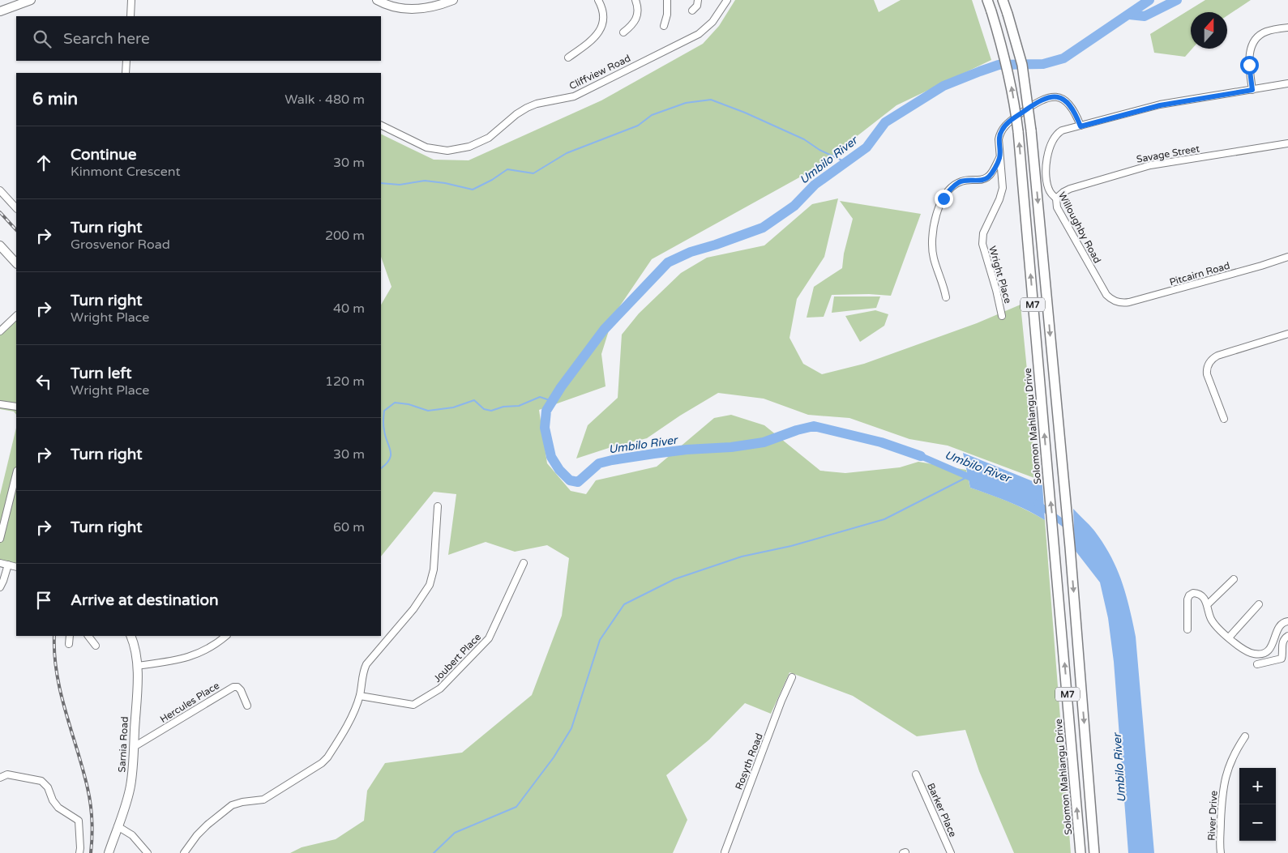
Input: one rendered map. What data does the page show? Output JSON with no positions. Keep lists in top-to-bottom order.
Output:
{
  "streets": {
    "highway": ["M7", "Solomon Mahlangu Drive"],
    "main road": ["Sarnia Road"],
    "street": [
      "Cliffview Road",
      "Savage Street",
      "Willoughby Road",
      "Pitcairn Road",
      "Wright Place",
      "Joubert Place",
      "Hercules Place",
      "Rosyth Road",
      "Barker Place",
      "River Drive"
    ]
  },
  "crossings": [
    ["Savage Street", "Willoughby Road"],
    ["Willoughby Road", "Pitcairn Road"],
    ["Willoughby Road", "Wright Place"],
    ["Hercules Place", "Sarnia Road"]
  ],
  "water": ["Umbilo River"],
  "north": "top",
  "page": {
    "search": "Search here",
    "heading": ["6 min", "Walk · 480 m"],
    "list": [
      ["Continue", "Kinmont Crescent", "30 m"],
      ["Turn right", "Grosvenor Road", "200 m"],
      ["Turn right", "Wright Place", "40 m"],
      ["Turn left", "Wright Place", "120 m"],
      ["Turn right", "30 m"],
      ["Turn right", "60 m"],
      "Arrive at destination"
    ],
    "map_buttons": ["+", "−"]
  }
}
